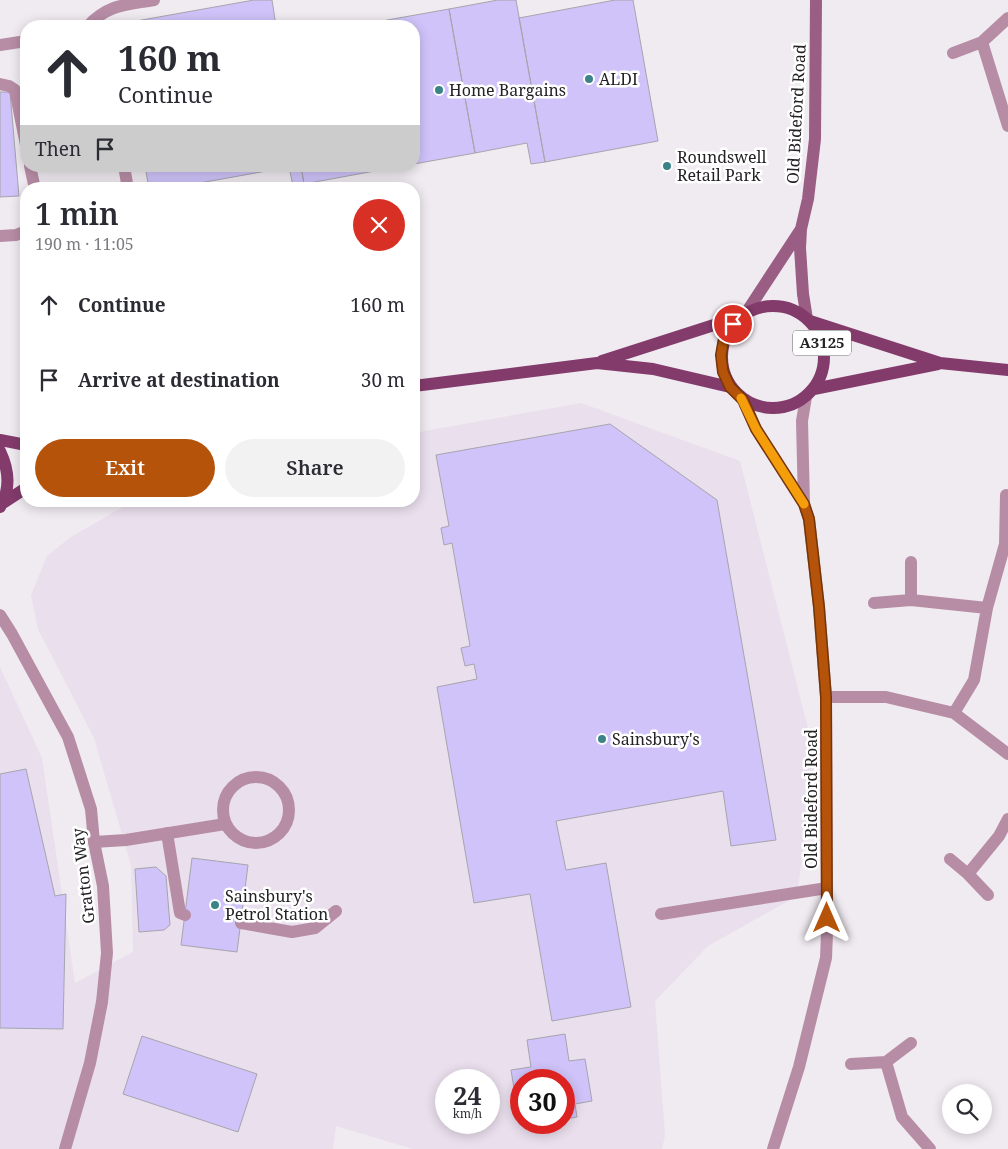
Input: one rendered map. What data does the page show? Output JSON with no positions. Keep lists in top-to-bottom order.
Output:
{
  "streets": {
    "main road": ["A3125"],
    "street": ["Old Bideford Road", "Gratton Way"]
  },
  "crossings": [
    ["Old Bideford Road", "A3125"]
  ],
  "places": [
    "ALDI",
    "Home Bargains",
    "Roundswell Retail Park",
    "Sainsbury's",
    "Sainsbury's Petrol Station"
  ],
  "page": {
    "turn": ["160 m", "Continue"],
    "then": "Then",
    "heading": ["1 min", "190 m · 11:05"],
    "list": [
      {
        "name": "Continue",
        "value": "160 m"
      },
      {
        "name": "Arrive at destination",
        "value": "30 m"
      }
    ],
    "buttons": ["Exit", "Share"],
    "speed": "24 km/h",
    "limit": "30"
  }
}
